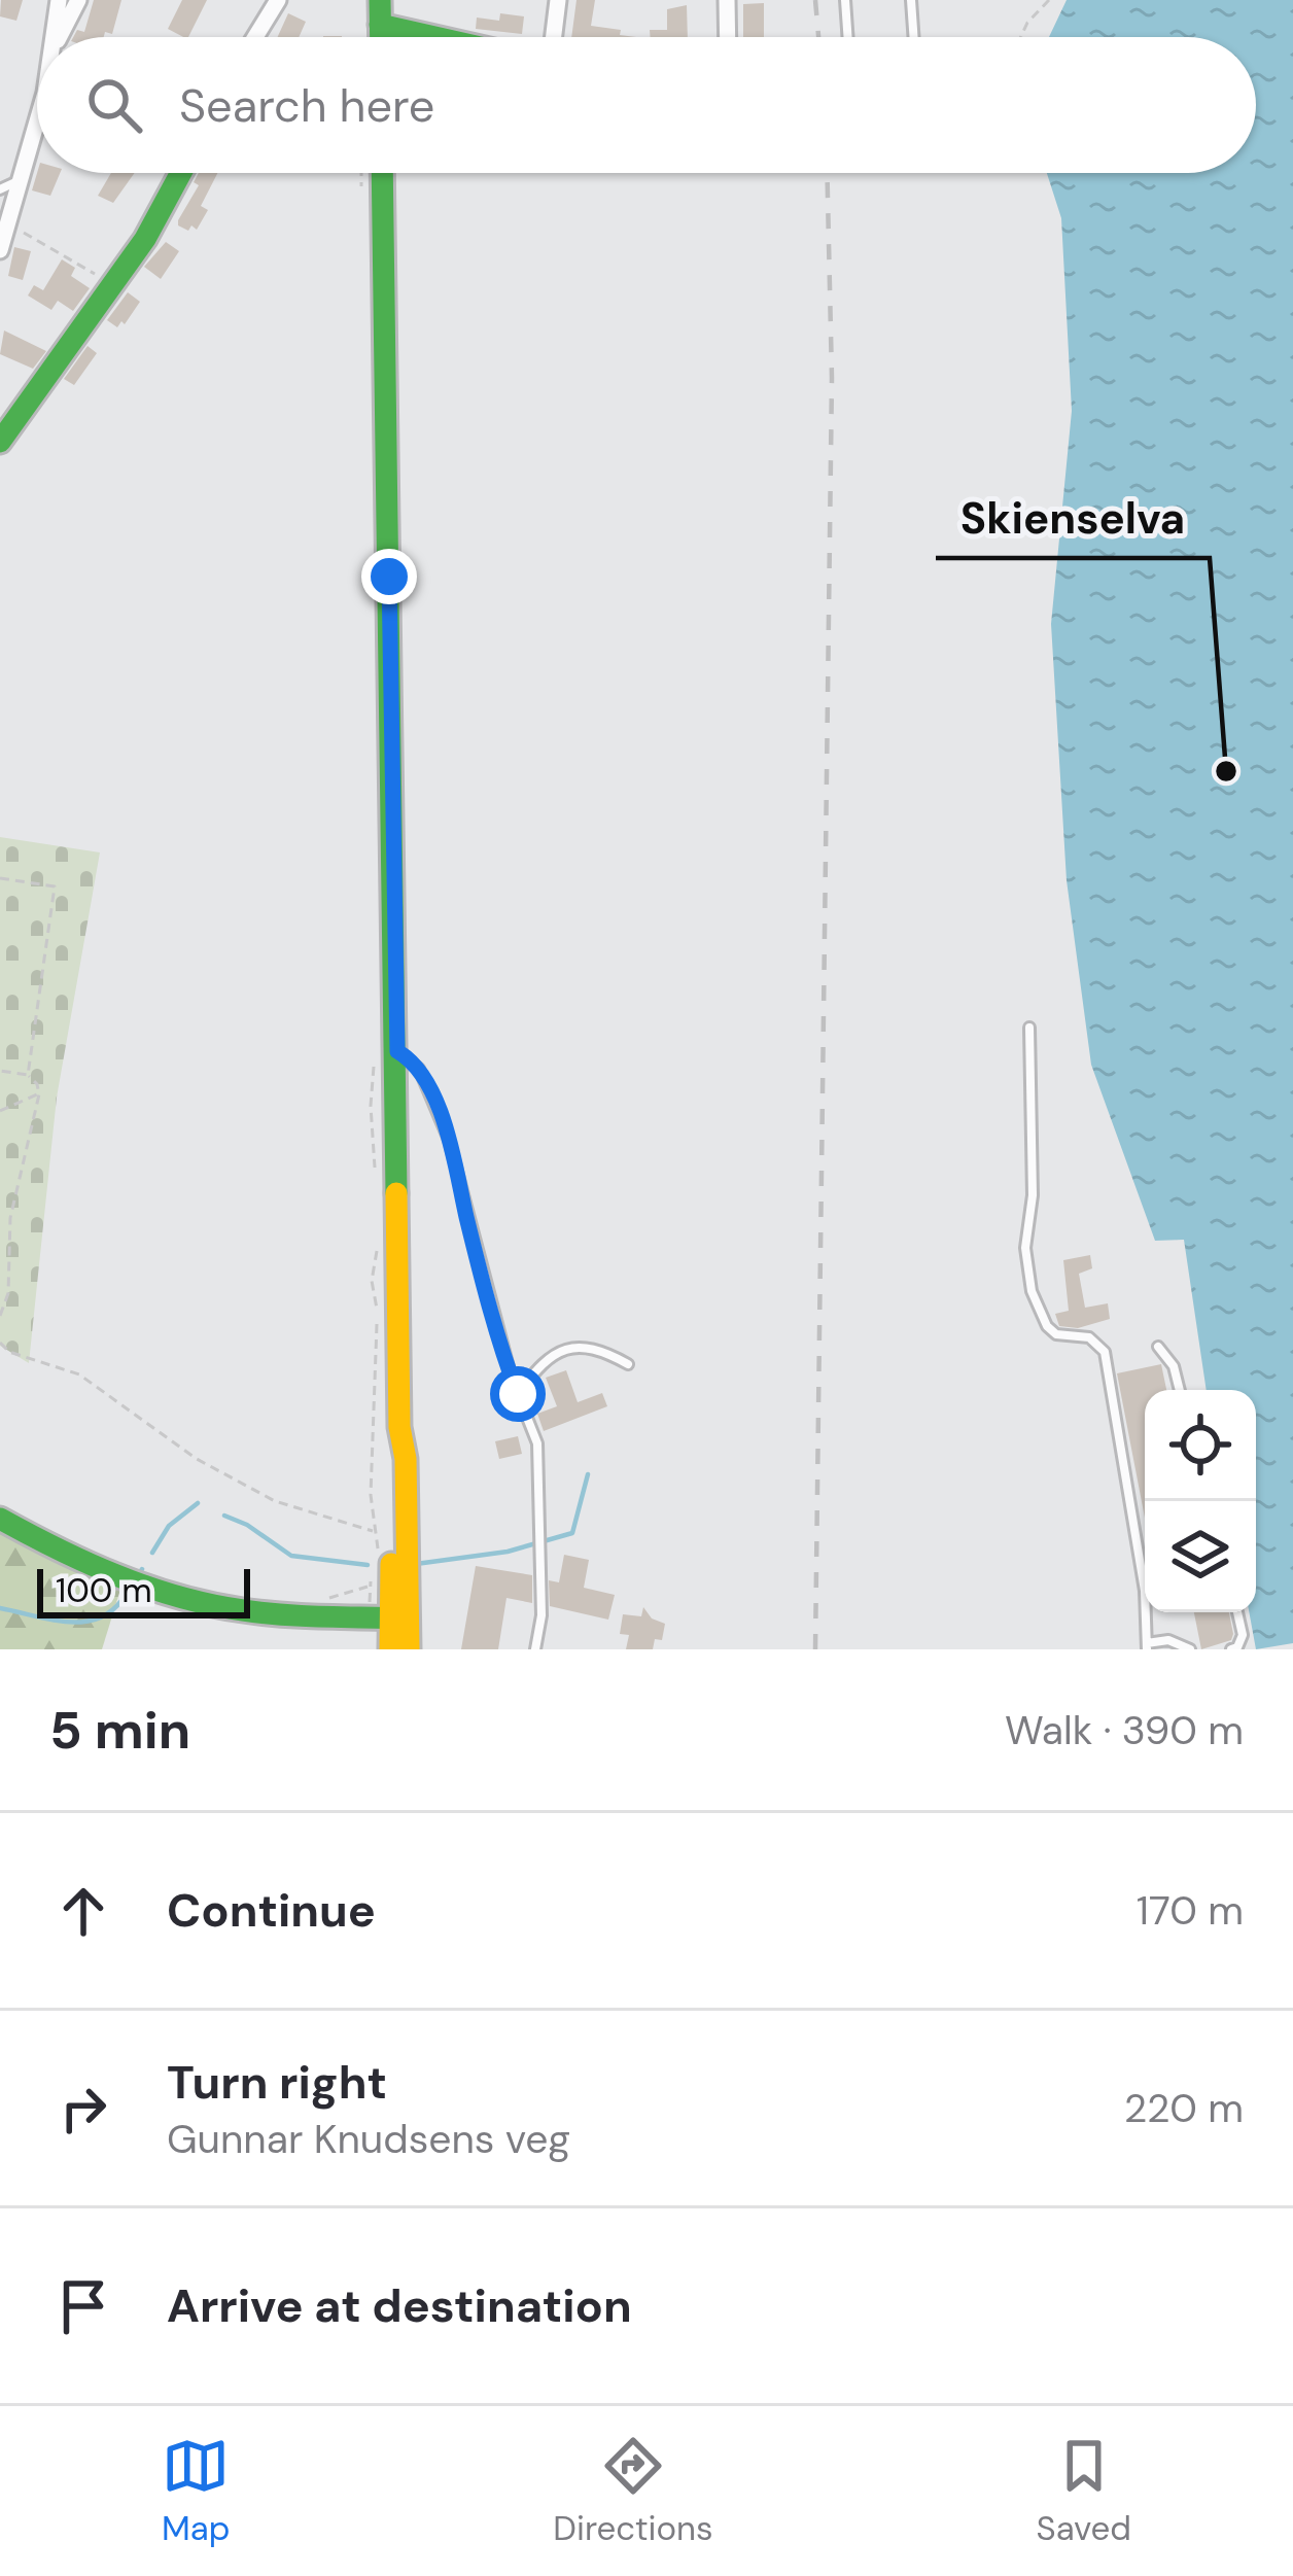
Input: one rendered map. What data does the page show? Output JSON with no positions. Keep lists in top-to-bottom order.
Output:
{
  "places": ["Skienselva"],
  "scale_bar": "100 m",
  "page": {
    "search": "Search here",
    "scale": "100 m",
    "heading": ["5 min", "Walk · 390 m"],
    "list": [
      ["Continue", "170 m"],
      ["Turn right", "Gunnar Knudsens veg", "220 m"],
      "Arrive at destination"
    ],
    "nav": ["Map", "Directions", "Saved"]
  }
}
